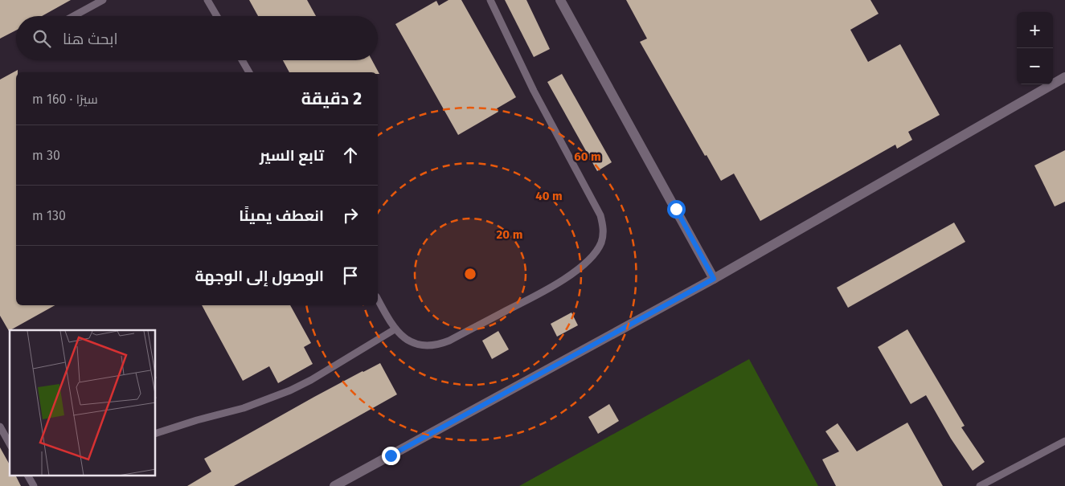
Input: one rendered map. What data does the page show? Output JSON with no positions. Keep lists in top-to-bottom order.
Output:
{
  "page": {
    "map_buttons": ["+", "−"],
    "search": "ابحث هنا",
    "heading": ["2 دقيقة", "سيرًا · 160 m"],
    "list": [
      ["تابع السير", "30 m"],
      ["انعطف يمينًا", "130 m"],
      "الوصول إلى الوجهة"
    ]
  },
  "rings": ["60 m", "40 m", "20 m"]
}
